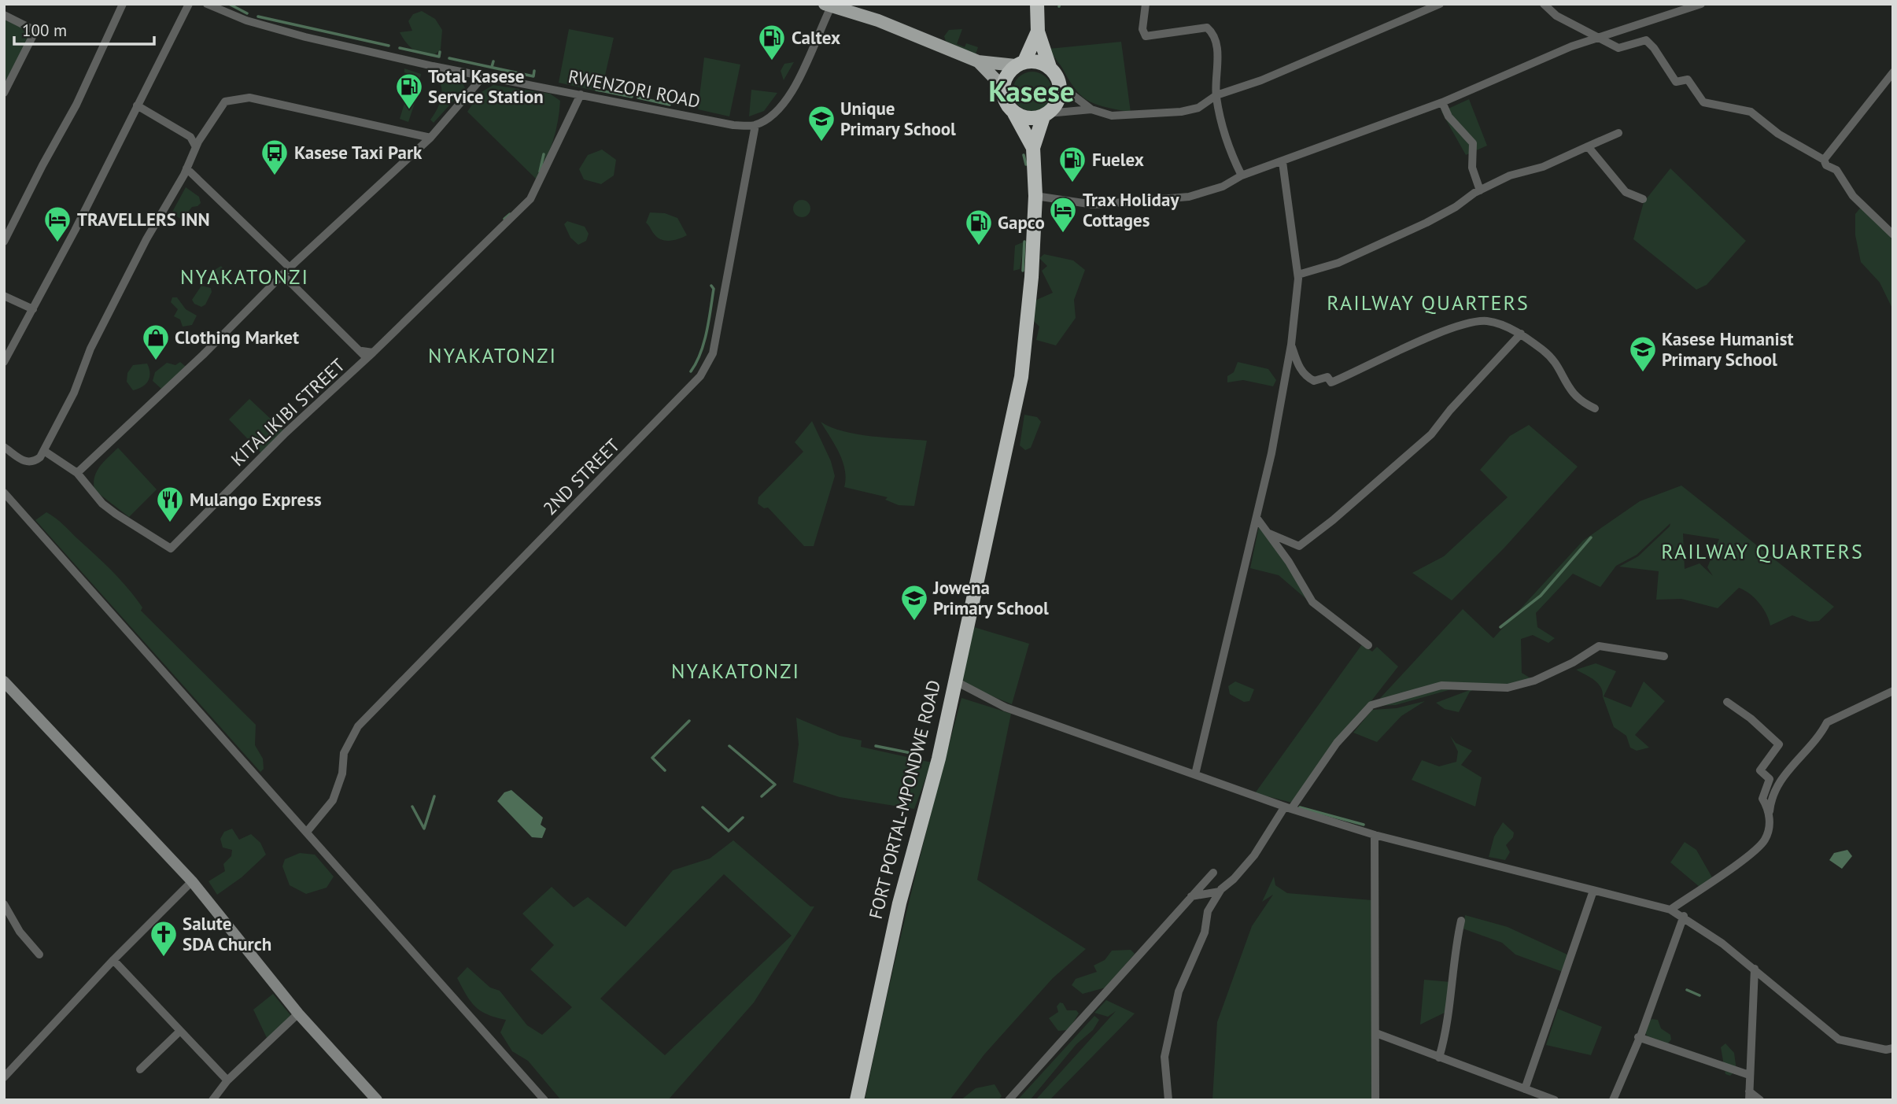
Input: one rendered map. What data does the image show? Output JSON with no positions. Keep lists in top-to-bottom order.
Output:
{
  "streets": {
    "highway": ["FORT PORTAL-MPONDWE ROAD"],
    "street": ["RWENZORI ROAD", "KITALIKIBI STREET", "2ND STREET"]
  },
  "crossings": [
    ["RWENZORI ROAD", "KITALIKIBI STREET"],
    ["RWENZORI ROAD", "2ND STREET"]
  ],
  "districts": [
    "Kasese",
    "NYAKATONZI",
    "RAILWAY QUARTERS",
    "NYAKATONZI",
    "RAILWAY QUARTERS",
    "NYAKATONZI"
  ],
  "places": {
    "fuel station": [
      "Caltex",
      "Total Kasese Service Station",
      "Fuelex",
      "Gapco"
    ],
    "school or university": ["Unique Primary School", "Kasese Humanist Primary School", "Jowena Primary School"],
    "bus stop": ["Kasese Taxi Park"],
    "hotel": ["Trax Holiday Cottages", "TRAVELLERS INN"],
    "shop": ["Clothing Market"],
    "restaurant": ["Mulango Express"],
    "church": ["Salute SDA Church"]
  },
  "scale_bar": "100 m"
}
